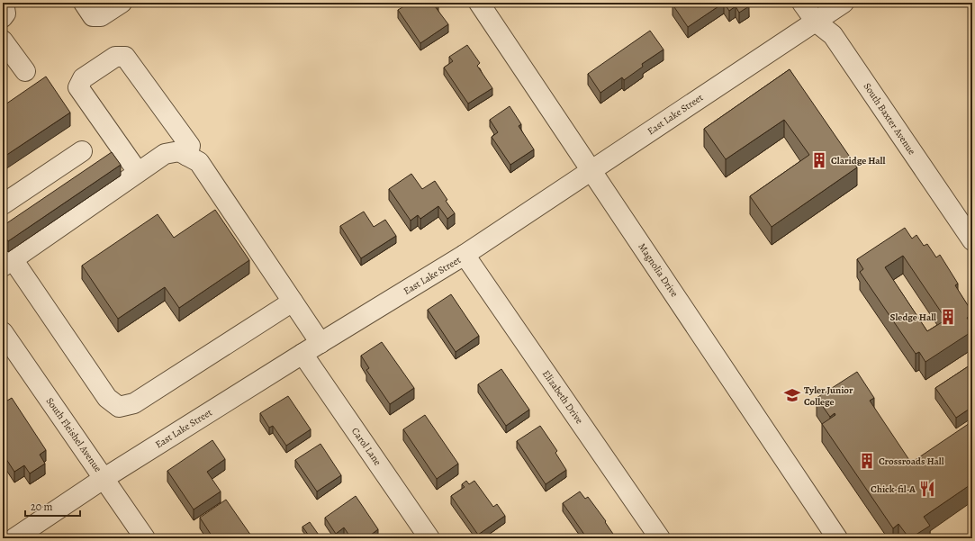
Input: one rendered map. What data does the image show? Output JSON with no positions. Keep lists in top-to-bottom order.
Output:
{
  "streets": {
    "street": [
      "East Lake Street",
      "South Baxter Avenue",
      "Magnolia Drive",
      "Elizabeth Drive",
      "South Fleishel Avenue",
      "Carol Lane"
    ]
  },
  "crossings": [
    ["East Lake Street", "South Baxter Avenue"],
    ["East Lake Street", "Magnolia Drive"],
    ["East Lake Street", "Elizabeth Drive"],
    ["East Lake Street", "South Fleishel Avenue"],
    ["East Lake Street", "Carol Lane"]
  ],
  "places": {
    "building": ["Claridge Hall", "Sledge Hall", "Crossroads Hall"],
    "school or university": ["Tyler Junior College"],
    "restaurant": ["Chick-fil-A"]
  },
  "scale_bar": "20 m"
}
